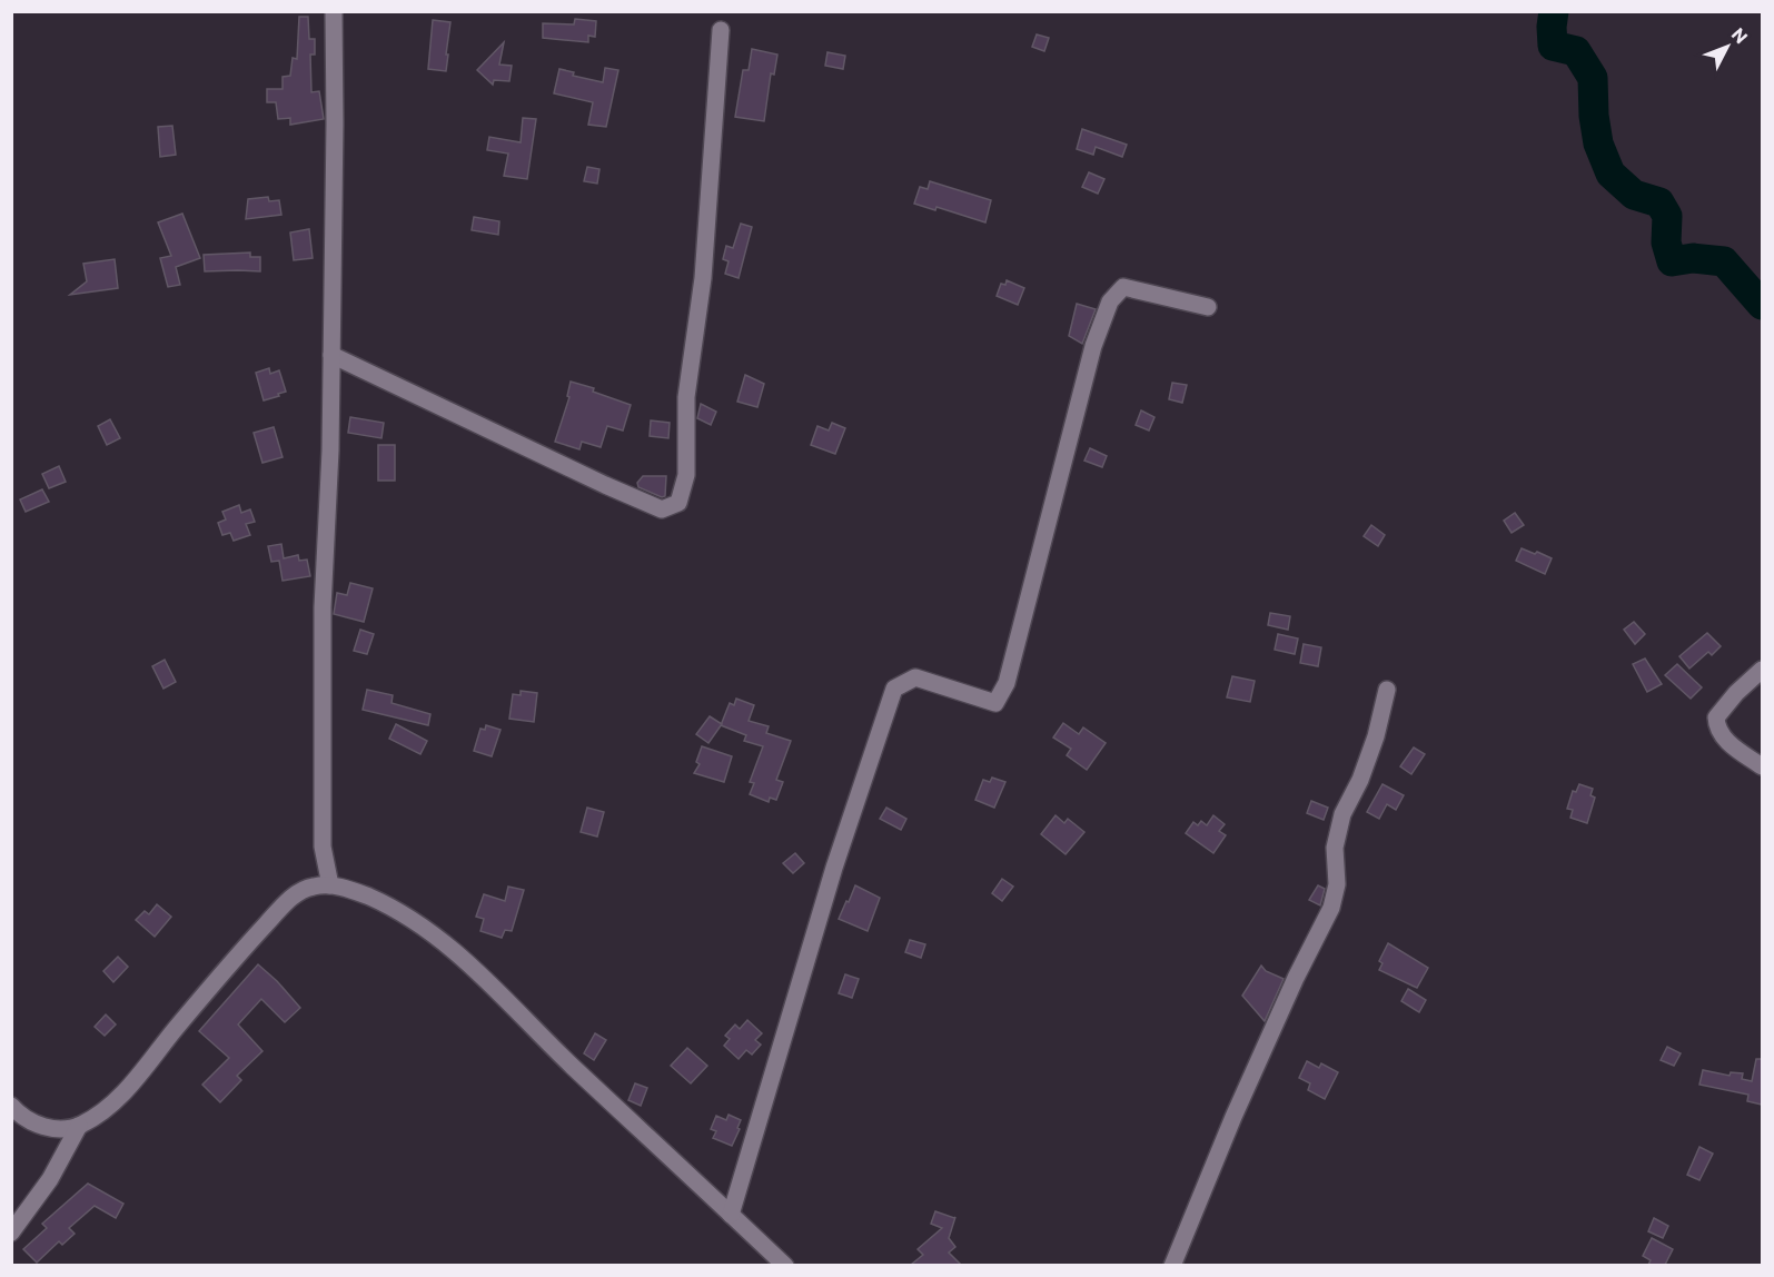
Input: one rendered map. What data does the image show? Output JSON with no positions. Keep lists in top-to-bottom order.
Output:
{
  "north": "top right"
}
